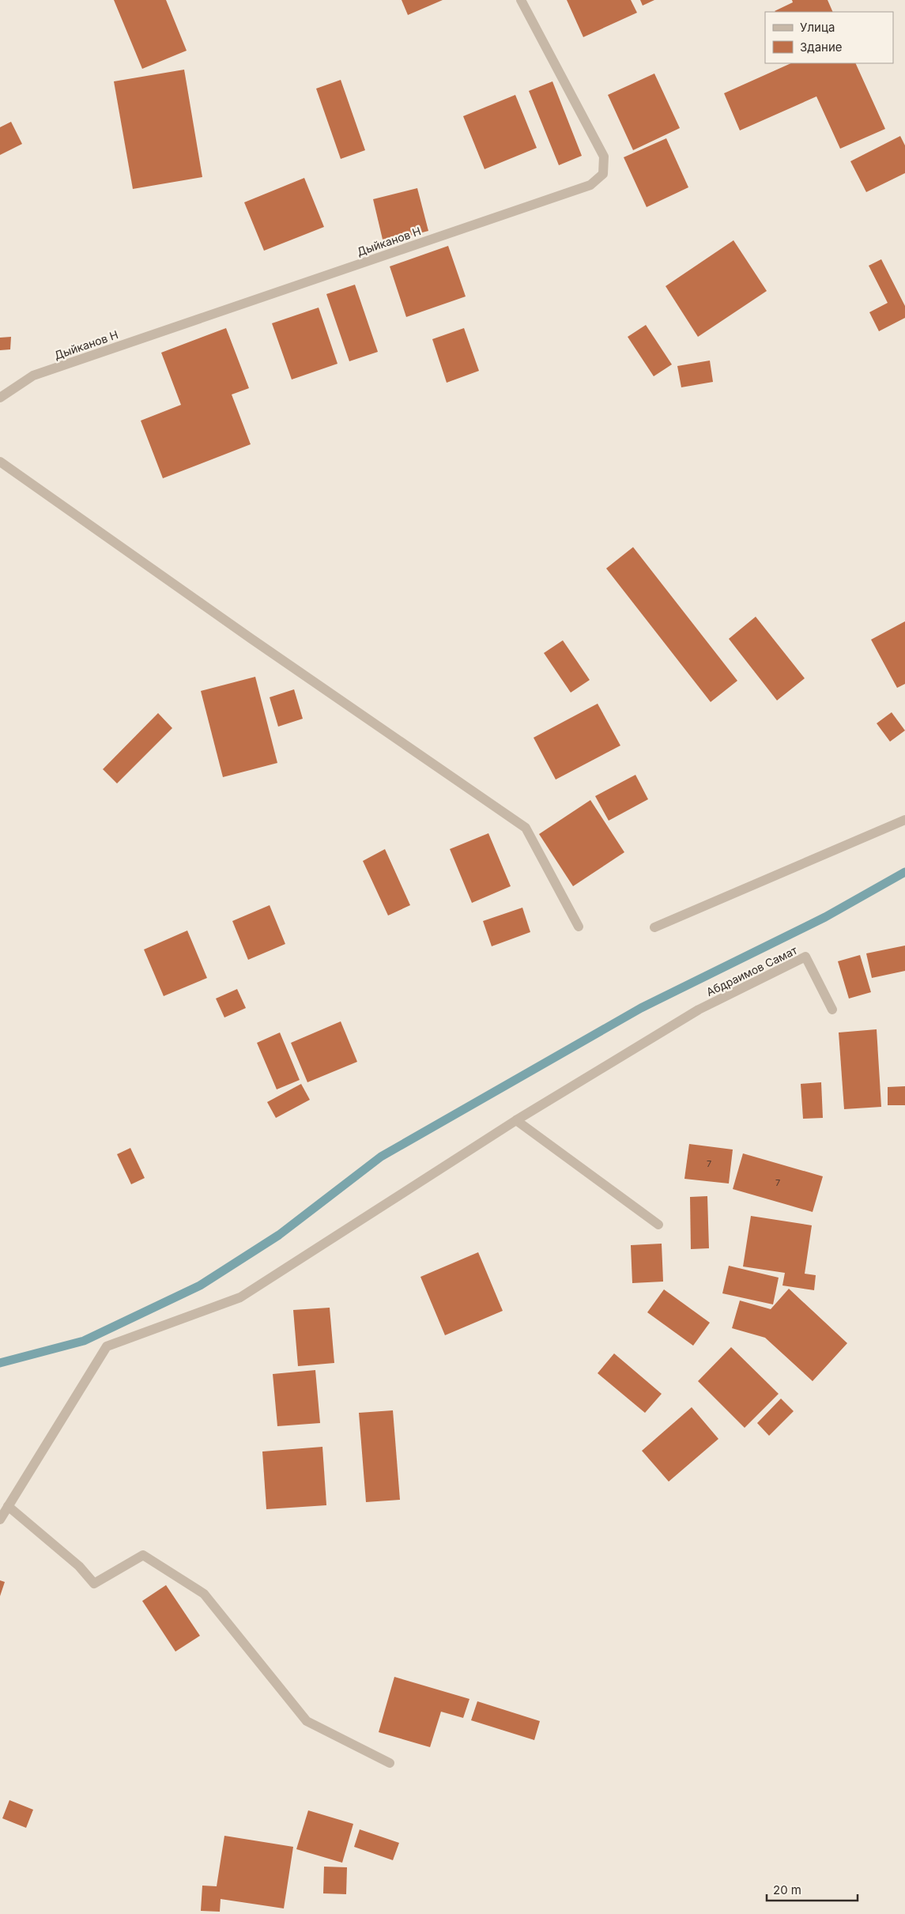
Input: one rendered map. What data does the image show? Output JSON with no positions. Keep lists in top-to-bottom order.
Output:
{
  "streets": {
    "street": ["Дыйканов Н", "Абдраимов Самат"]
  },
  "house_numbers": ["7", "7"],
  "legend": ["Улица", "Здание"],
  "scale_bar": "20 m"
}
